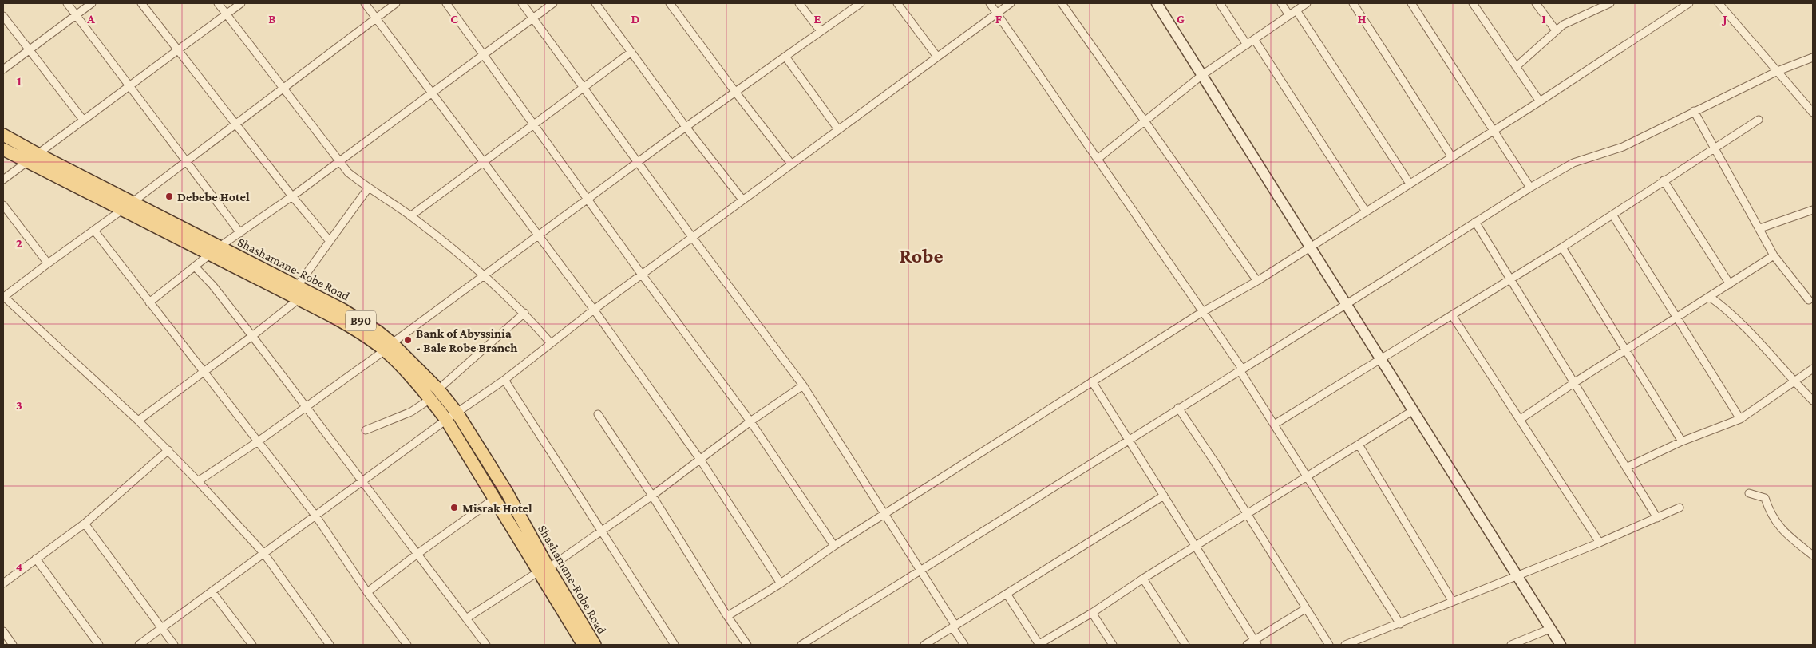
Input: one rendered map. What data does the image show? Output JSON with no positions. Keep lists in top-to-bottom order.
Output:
{
  "streets": {
    "main road": ["Shashamane-Robe Road", "B90"]
  },
  "districts": ["Robe"],
  "places": ["Debebe Hotel", "Bank of Abyssinia - Bale Robe Branch", "Misrak Hotel"],
  "grid": {
    "columns": [
      "A",
      "B",
      "C",
      "D",
      "E",
      "F",
      "G",
      "H",
      "I",
      "J"
    ],
    "rows": [
      "1",
      "2",
      "3",
      "4"
    ]
  }
}
